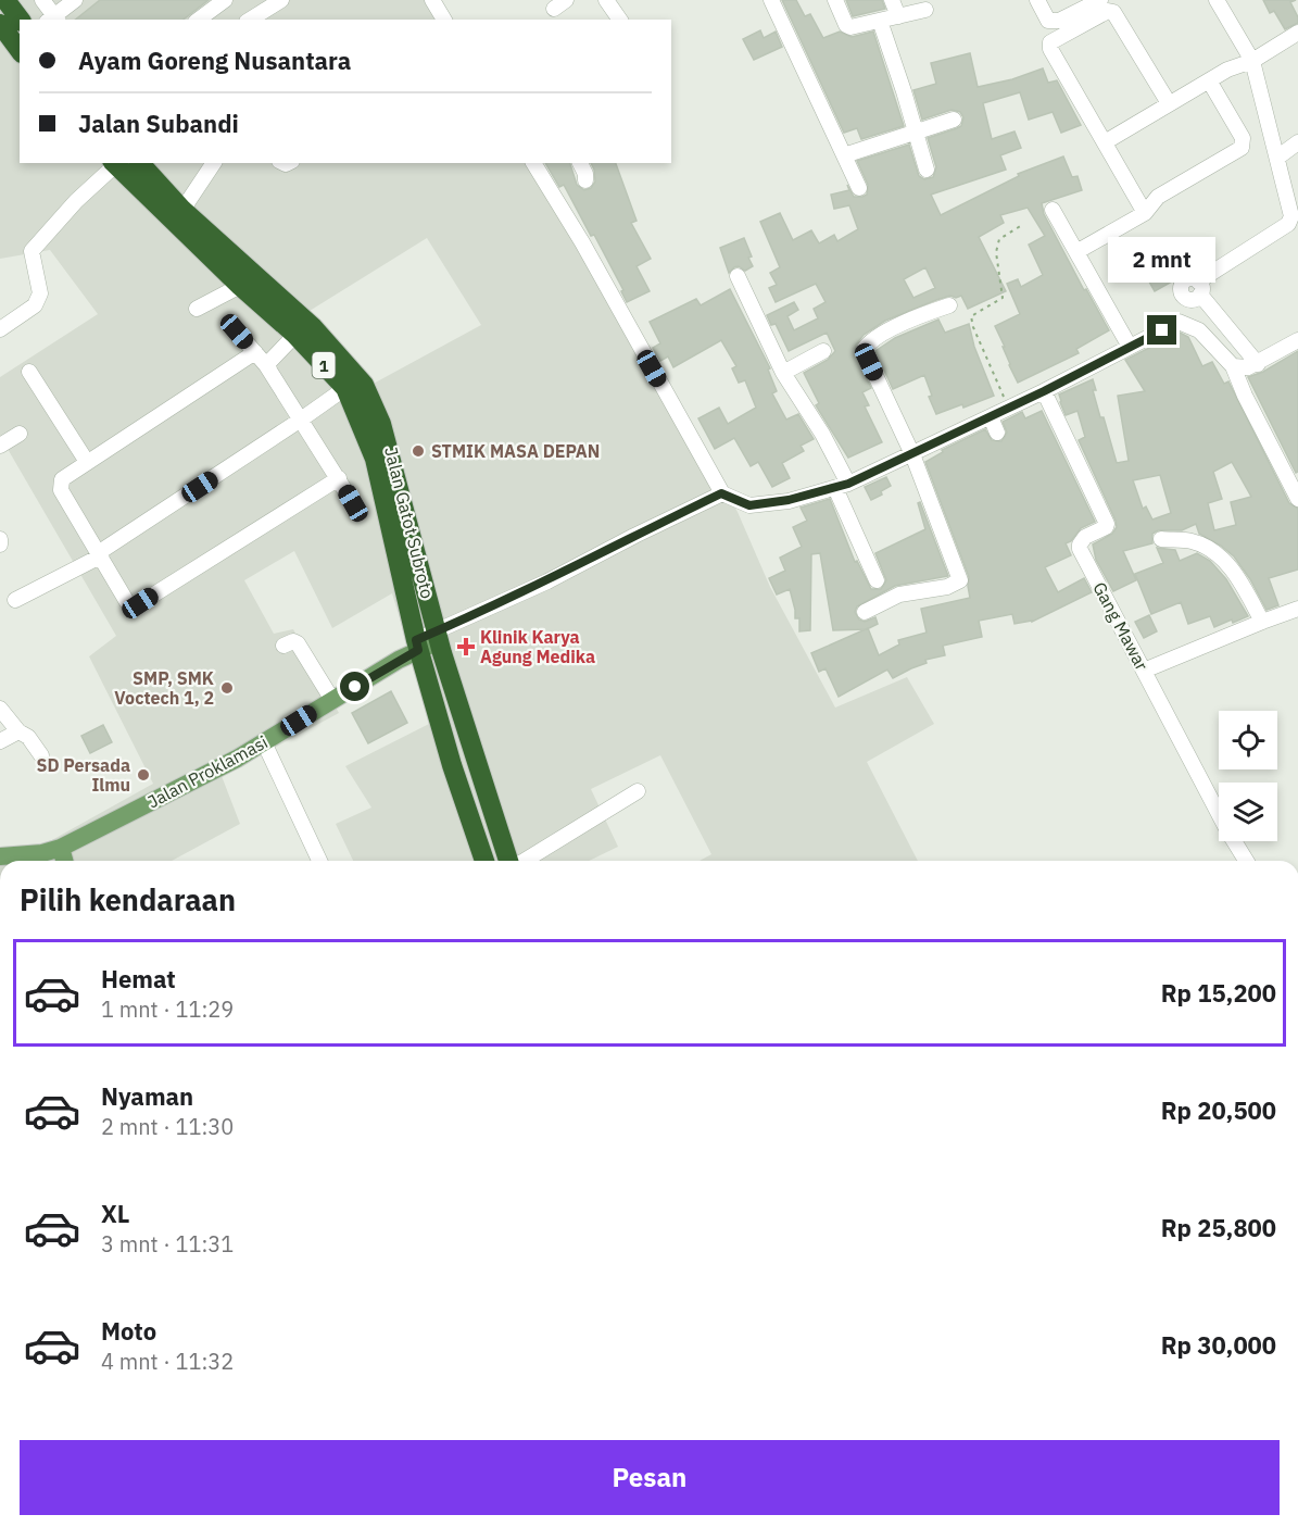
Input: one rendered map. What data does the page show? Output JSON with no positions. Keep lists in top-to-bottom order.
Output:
{
  "streets": {
    "highway": ["1", "Jalan Gatot Subroto"],
    "main road": ["Jalan Proklamasi"],
    "street": ["Gang Mawar"]
  },
  "crossings": [
    ["Jalan Gatot Subroto", "Jalan Proklamasi"]
  ],
  "places": {
    "other": ["STMIK MASA DEPAN", "SMP, SMK Voctech 1, 2", "SD Persada Ilmu"],
    "health": ["Klinik Karya Agung Medika"]
  },
  "page": {
    "banner": ["Ayam Goreng Nusantara", "Jalan Subandi"],
    "bubble": "2 mnt",
    "heading": "Pilih kendaraan",
    "list": [
      {
        "name": "Hemat",
        "note": "1 mnt · 11:29",
        "value": "Rp 15,200"
      },
      {
        "name": "Nyaman",
        "note": "2 mnt · 11:30",
        "value": "Rp 20,500"
      },
      {
        "name": "XL",
        "note": "3 mnt · 11:31",
        "value": "Rp 25,800"
      },
      {
        "name": "Moto",
        "note": "4 mnt · 11:32",
        "value": "Rp 30,000"
      }
    ],
    "buttons": "Pesan"
  }
}
